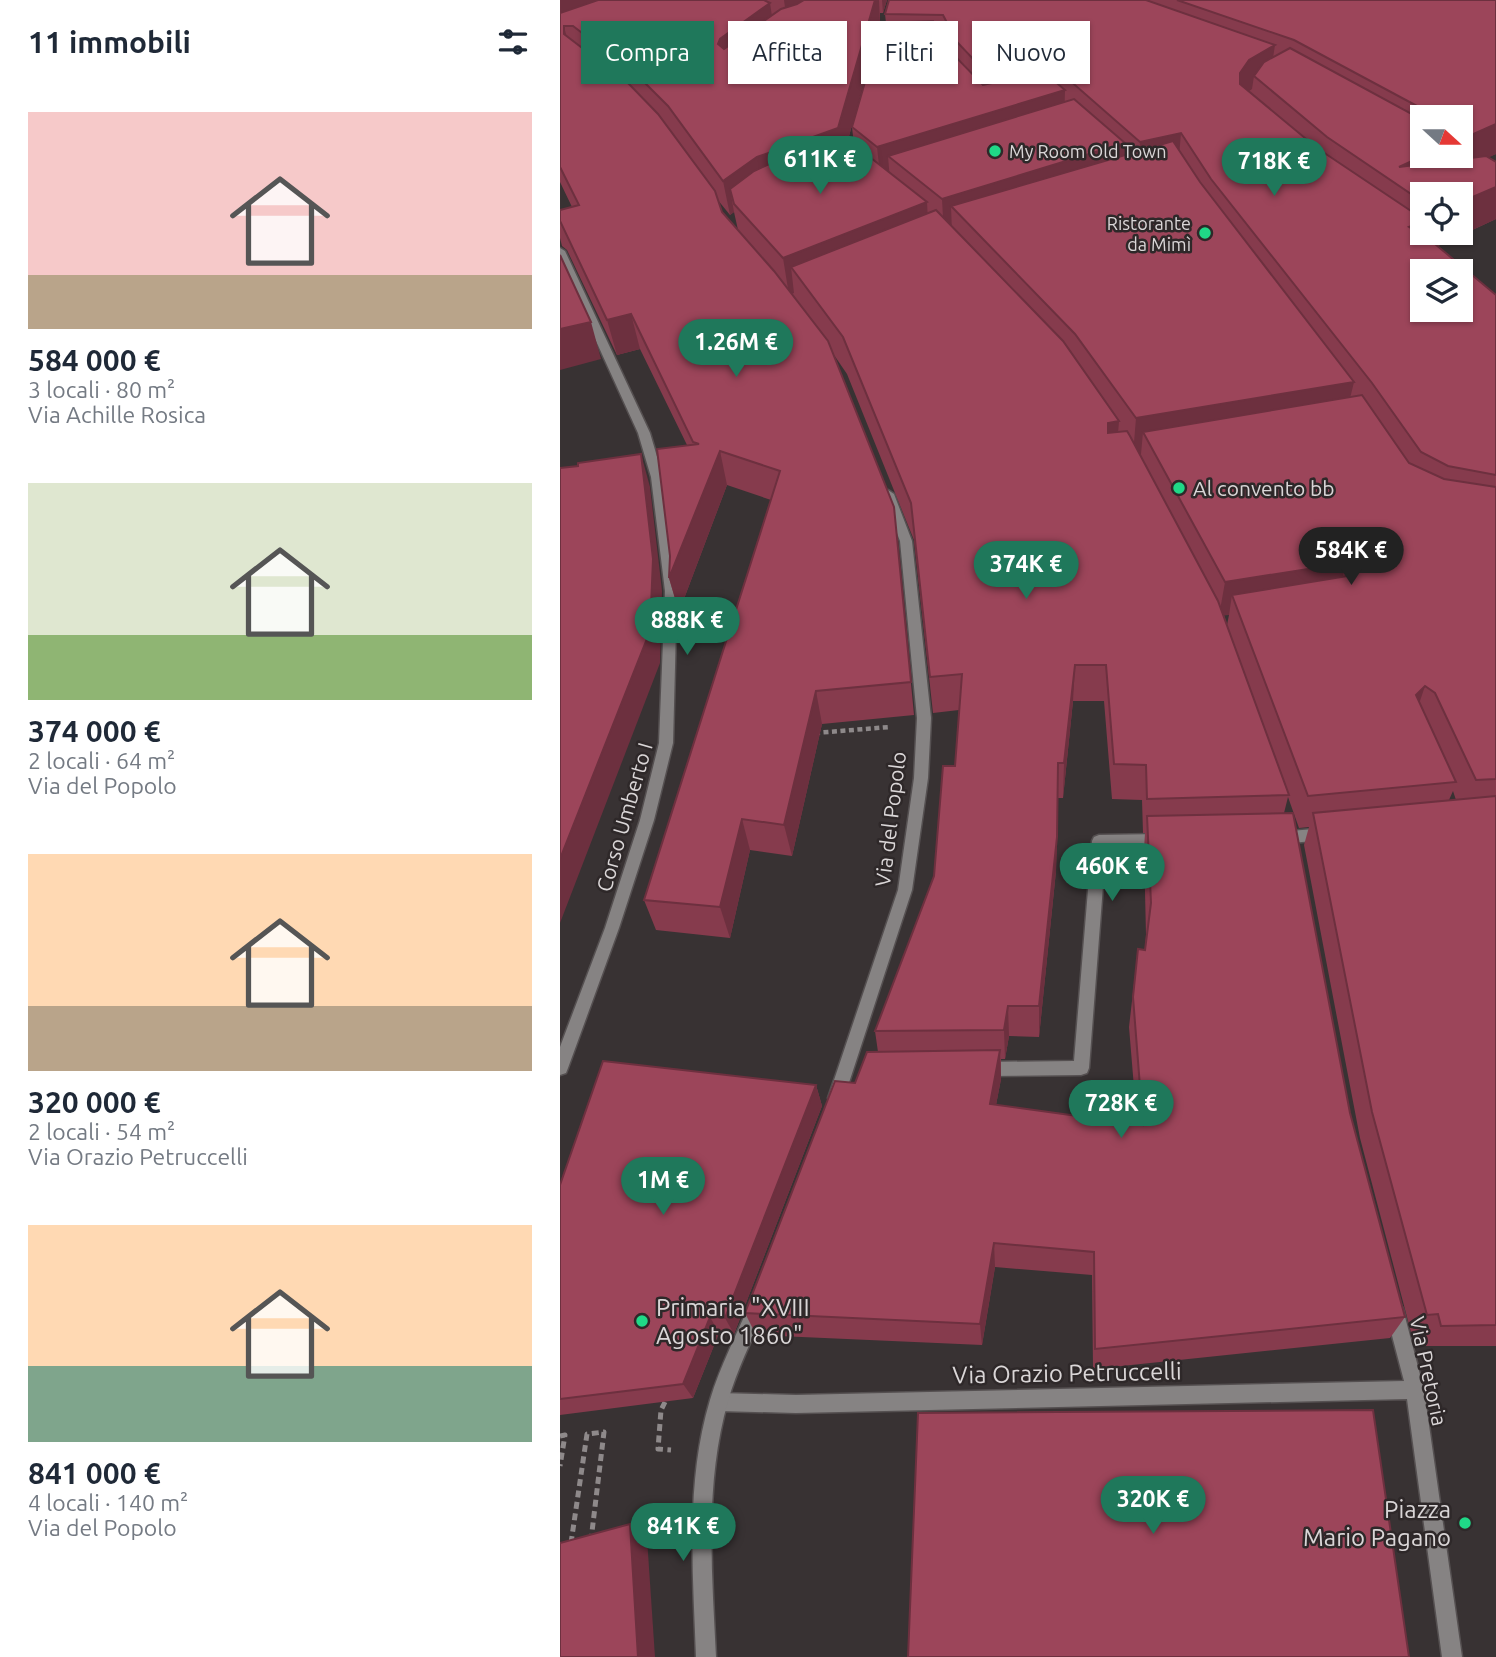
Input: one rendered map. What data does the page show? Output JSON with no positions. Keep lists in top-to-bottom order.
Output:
{
  "streets": {
    "street": [
      "Corso Umberto I",
      "Via del Popolo",
      "Via Pretoria",
      "Via Orazio Petruccelli"
    ]
  },
  "crossings": [
    ["Via Pretoria", "Via Orazio Petruccelli"]
  ],
  "places": [
    "My Room Old Town",
    "Ristorante da Mimì",
    "Al convento bb",
    "Primaria \"XVIII Agosto 1860\"",
    "Piazza Mario Pagano"
  ],
  "north": "right",
  "page": {
    "heading": "11 immobili",
    "chip": [
      "Compra",
      "Affitta",
      "Filtri",
      "Nuovo"
    ],
    "list": [
      {
        "name": "584 000 €",
        "note": "3 locali · 80 m² · Via Achille Rosica"
      },
      {
        "name": "374 000 €",
        "note": "2 locali · 64 m² · Via del Popolo"
      },
      {
        "name": "320 000 €",
        "note": "2 locali · 54 m² · Via Orazio Petruccelli"
      },
      {
        "name": "841 000 €",
        "note": "4 locali · 140 m² · Via del Popolo"
      }
    ],
    "price": [
      "611K €",
      "718K €",
      "1.26M €",
      "584K €",
      "374K €",
      "888K €",
      "460K €",
      "728K €",
      "1M €",
      "320K €",
      "841K €"
    ]
  }
}
